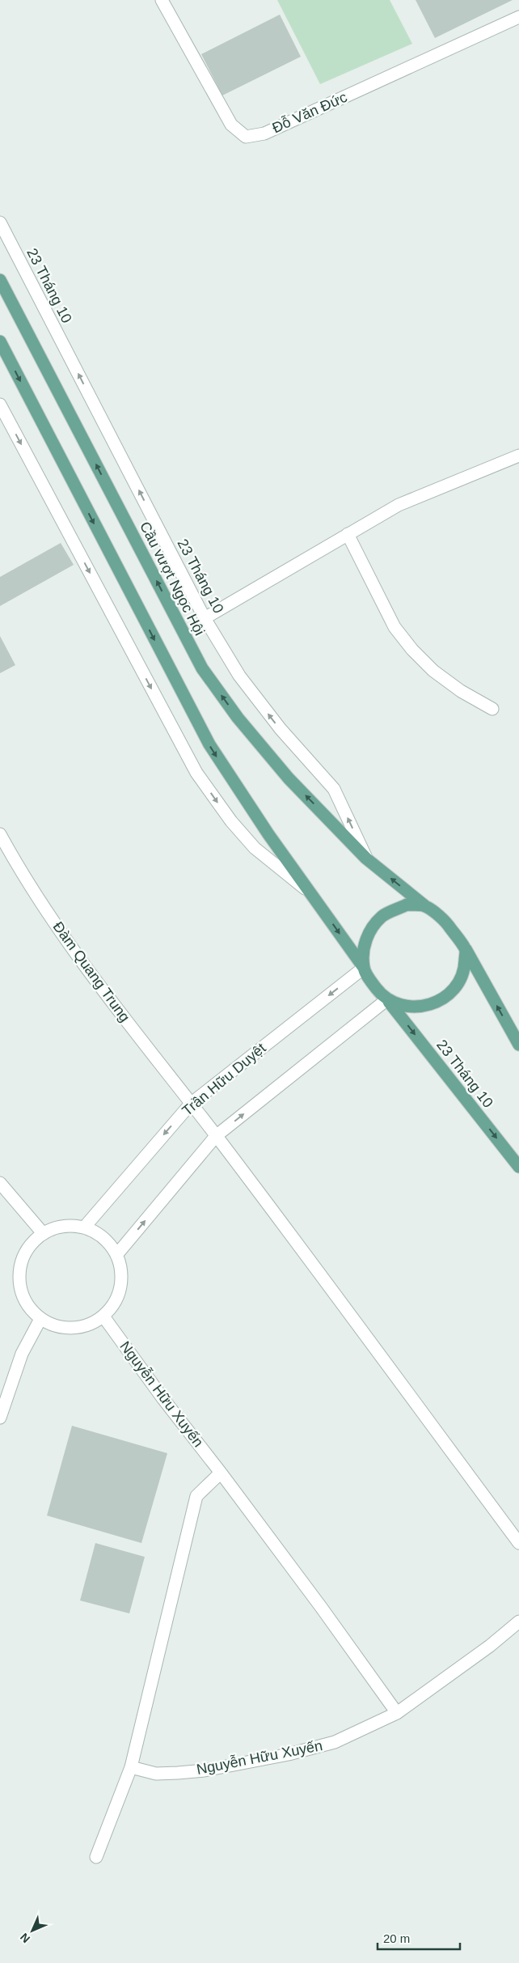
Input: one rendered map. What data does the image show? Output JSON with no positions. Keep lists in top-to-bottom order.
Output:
{
  "streets": {
    "main road": ["23 Tháng 10", "Cầu vượt Ngọc Hội"],
    "street": [
      "Đỗ Văn Đức",
      "Đàm Quang Trung",
      "Trần Hữu Duyệt",
      "Nguyễn Hữu Xuyến"
    ]
  },
  "crossings": [
    ["23 Tháng 10", "Cầu vượt Ngọc Hội"],
    ["23 Tháng 10", "Trần Hữu Duyệt"],
    ["Đàm Quang Trung", "Trần Hữu Duyệt"],
    ["Trần Hữu Duyệt", "Nguyễn Hữu Xuyến"]
  ],
  "scale_bar": "20 m",
  "north": "bottom left"
}
